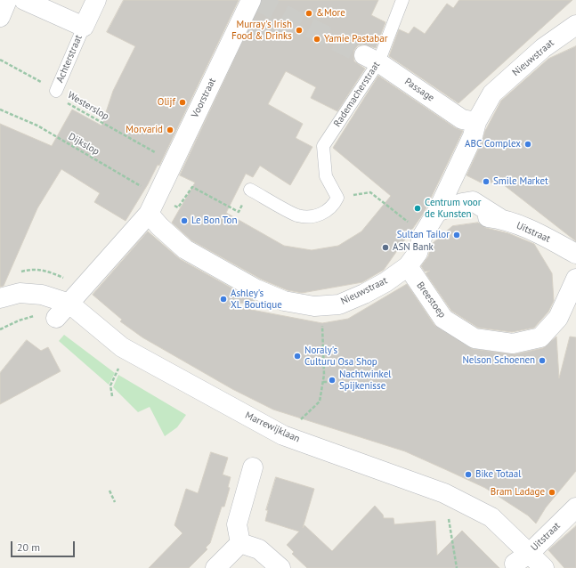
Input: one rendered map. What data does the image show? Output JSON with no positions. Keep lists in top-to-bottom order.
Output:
{
  "streets": {
    "street": [
      "Nieuwstraat",
      "Achterstraat",
      "Passage",
      "Voorstraat",
      "Uitstraat",
      "Breestoep",
      "Marrewijklaan"
    ],
    "lane": ["Rademacherstraat"],
    "path": ["Westerslop", "Dijkslop"]
  },
  "crossings": [
    ["Nieuwstraat", "Passage"],
    ["Nieuwstraat", "Voorstraat"],
    ["Nieuwstraat", "Uitstraat"],
    ["Nieuwstraat", "Breestoep"],
    ["Achterstraat", "Westerslop"],
    ["Passage", "Rademacherstraat"],
    ["Voorstraat", "Westerslop"],
    ["Voorstraat", "Dijkslop"],
    ["Voorstraat", "Marrewijklaan"],
    ["Uitstraat", "Marrewijklaan"]
  ],
  "places": [
    "&More",
    "Murray's Irish Food & Drinks",
    "Yamie Pastabar",
    "Olijf",
    "Morvarid",
    "ABC Complex",
    "Smile Market",
    "Centrum voor de Kunsten",
    "Le Bon Ton",
    "Sultan Tailor",
    "ASN Bank",
    "Ashley's XL Boutique",
    "Noraly's Culturu Osa Shop",
    "Nelson Schoenen",
    "Nachtwinkel Spijkenisse",
    "Bike Totaal",
    "Bram Ladage"
  ],
  "scale_bar": "20 m"
}
